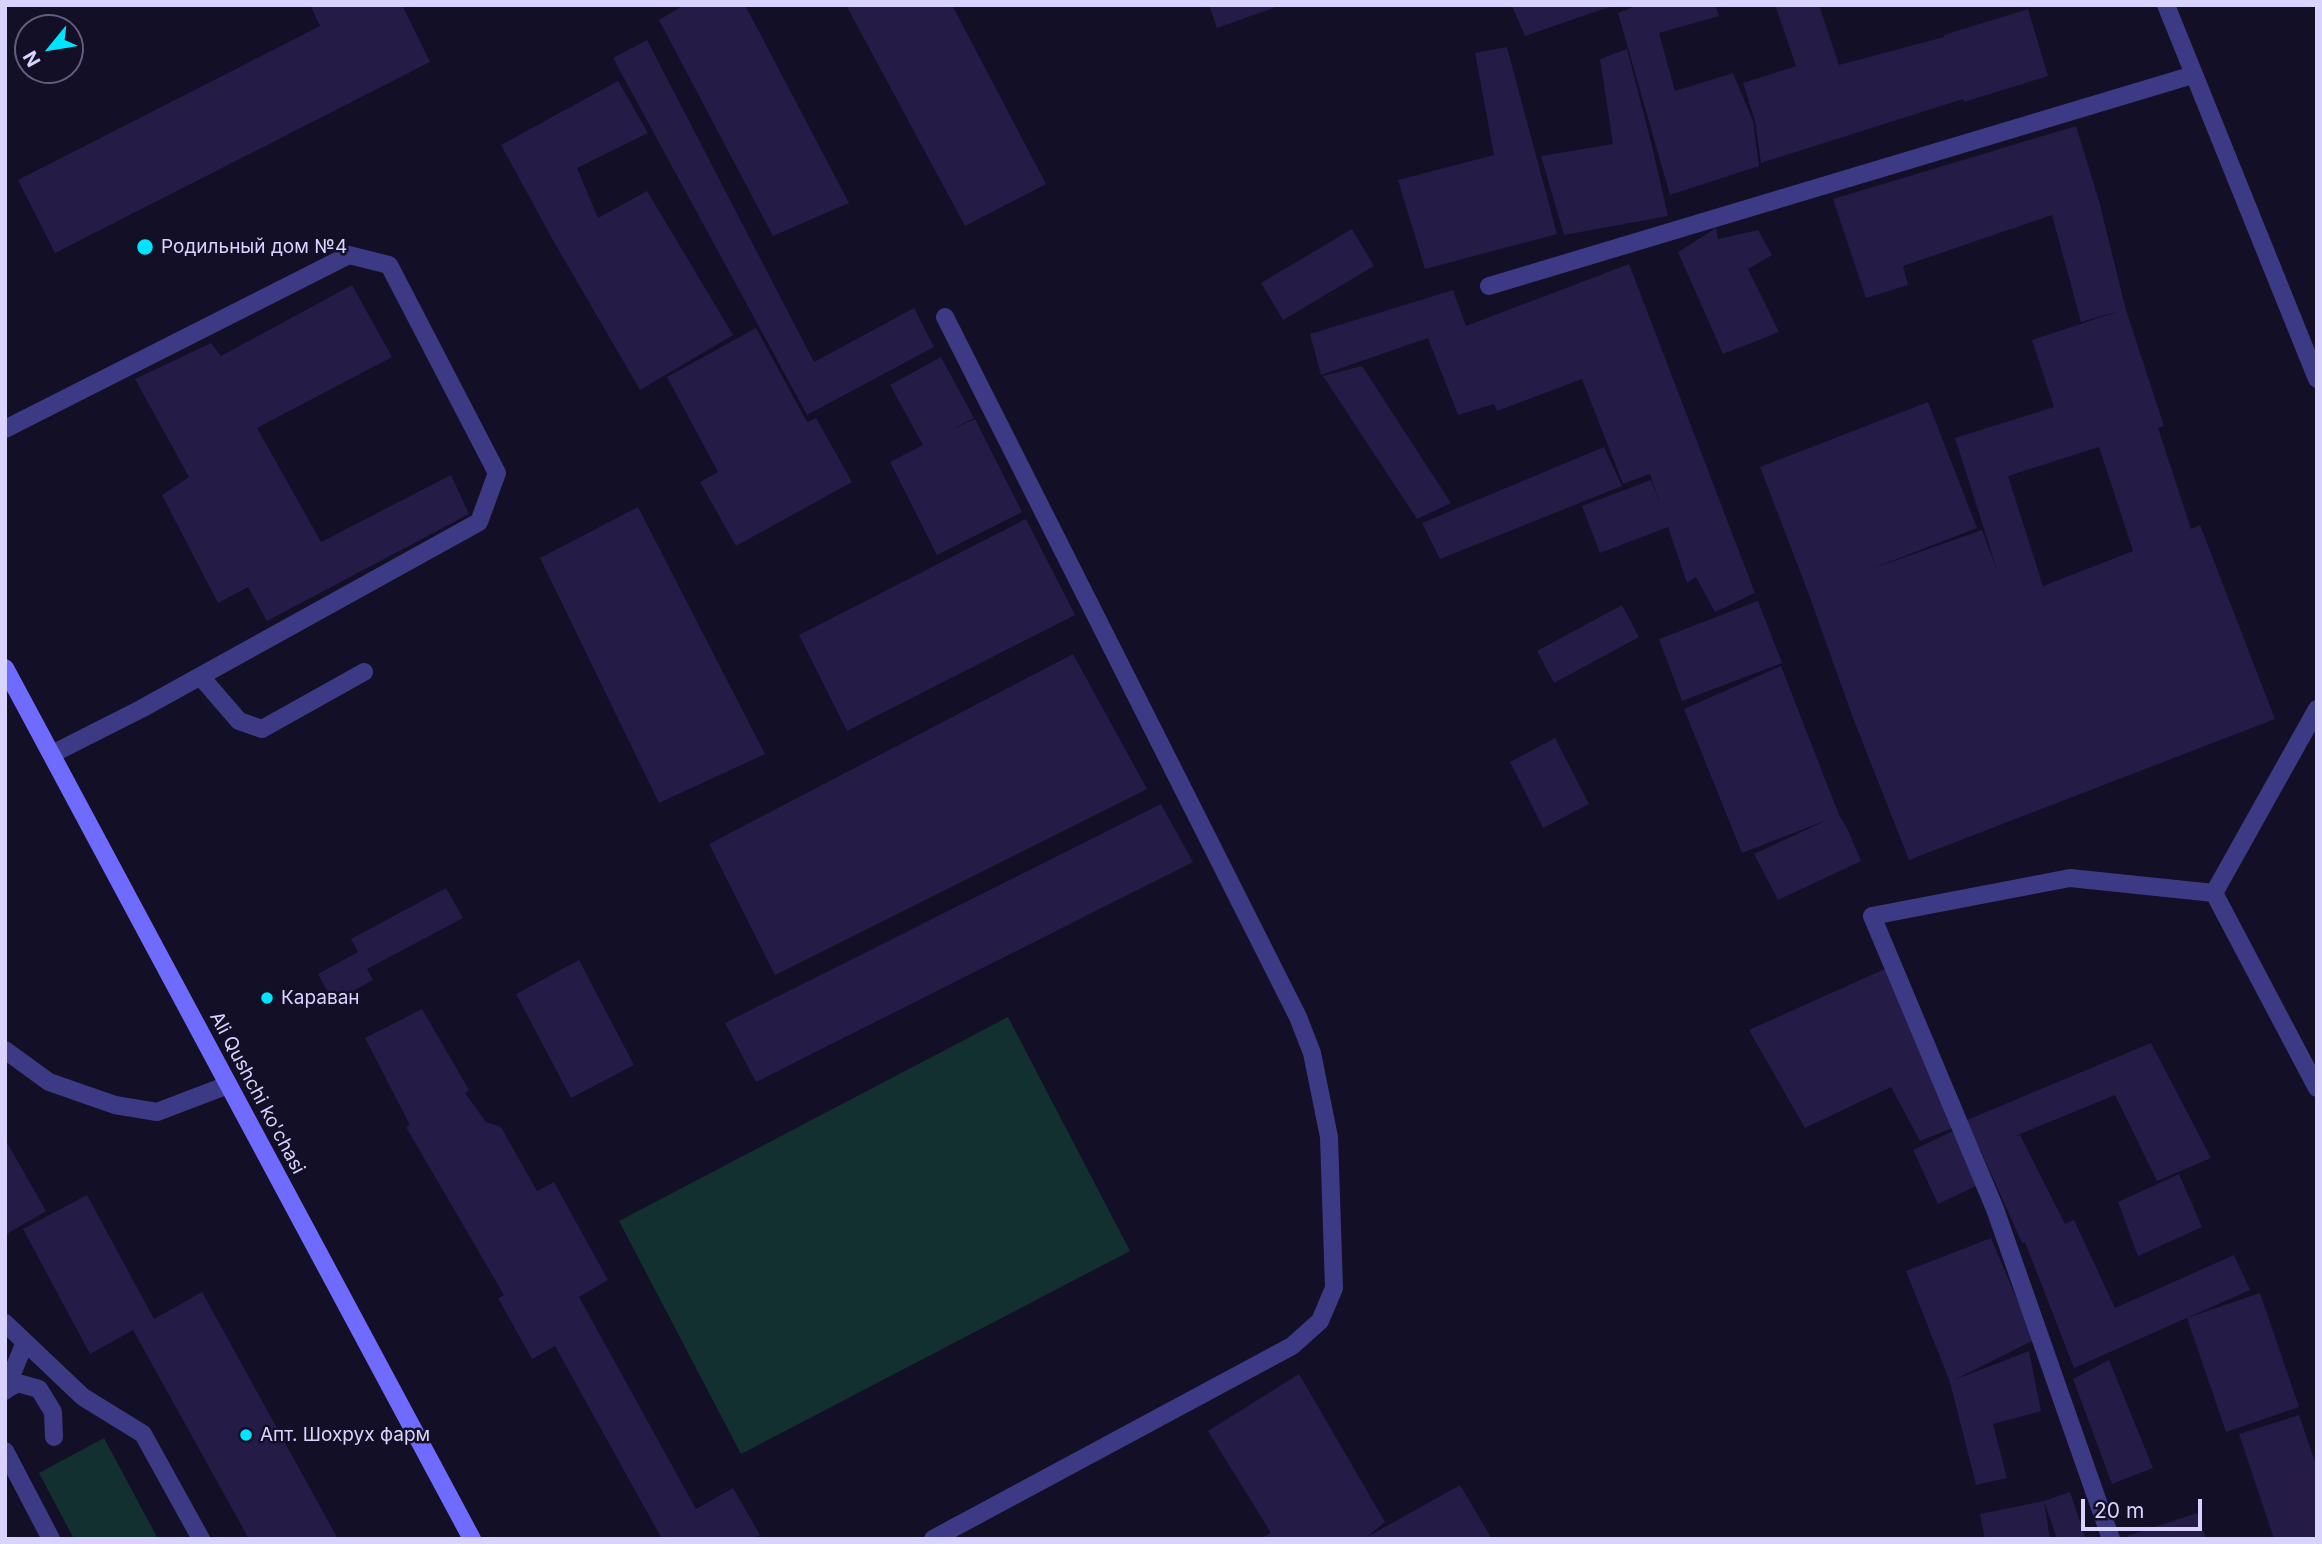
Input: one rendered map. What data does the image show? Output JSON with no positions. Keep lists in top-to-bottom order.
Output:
{
  "streets": {
    "main road": ["Ali Qushchi ko'chasi"]
  },
  "places": ["Родильный дом №4", "Караван", "Апт. Шохрух фарм"],
  "scale_bar": "20 m",
  "north": "bottom left"
}
